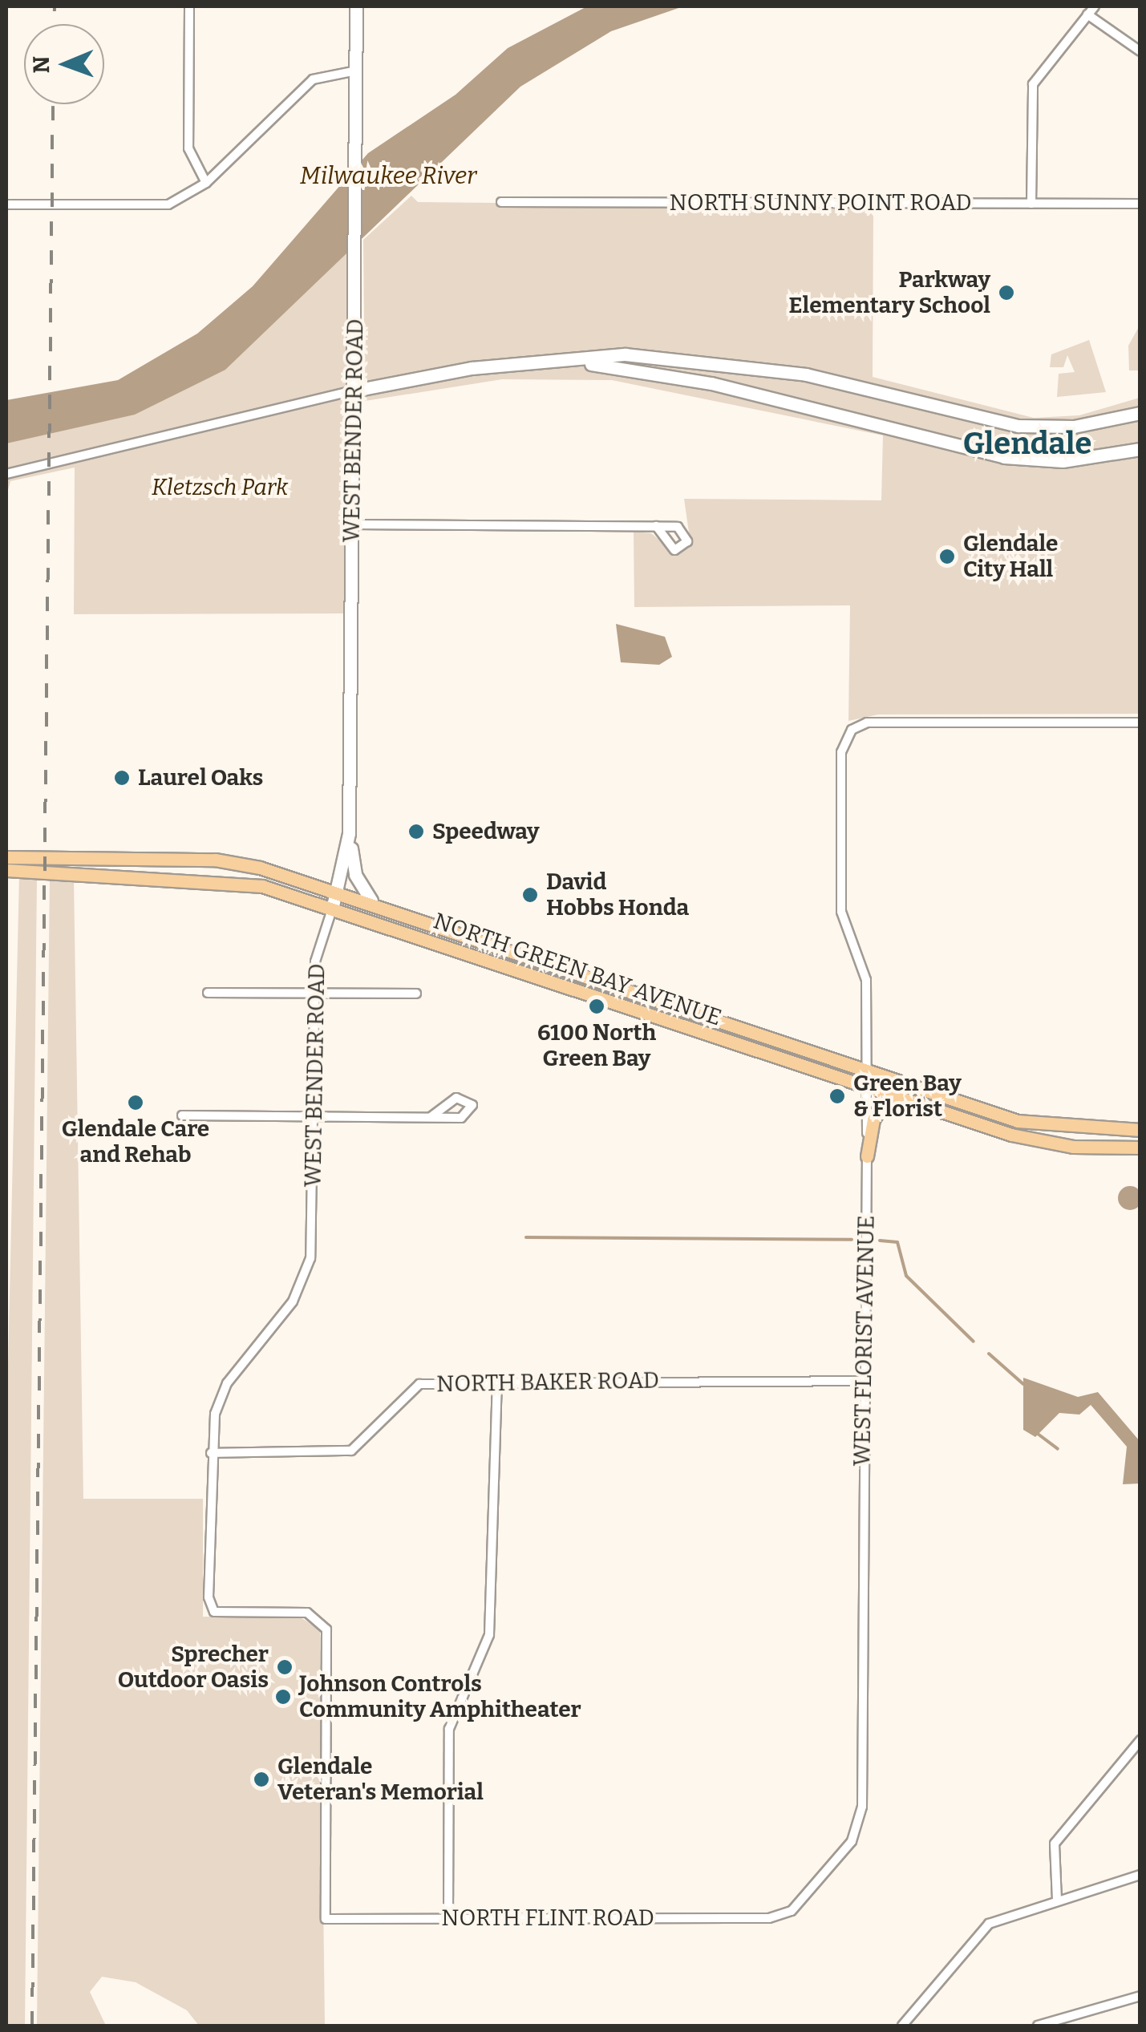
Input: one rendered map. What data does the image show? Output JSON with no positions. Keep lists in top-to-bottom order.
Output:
{
  "streets": {
    "main road": ["NORTH GREEN BAY AVENUE"],
    "street": [
      "NORTH SUNNY POINT ROAD",
      "WEST BENDER ROAD",
      "WEST FLORIST AVENUE",
      "NORTH BAKER ROAD",
      "NORTH FLINT ROAD"
    ]
  },
  "crossings": [
    ["WEST BENDER ROAD", "NORTH GREEN BAY AVENUE"],
    ["WEST BENDER ROAD", "NORTH BAKER ROAD"],
    ["WEST BENDER ROAD", "NORTH FLINT ROAD"],
    ["NORTH GREEN BAY AVENUE", "WEST FLORIST AVENUE"],
    ["WEST FLORIST AVENUE", "NORTH BAKER ROAD"],
    ["WEST FLORIST AVENUE", "NORTH FLINT ROAD"]
  ],
  "districts": ["Glendale"],
  "water": ["Milwaukee River"],
  "parks": ["Kletzsch Park"],
  "places": [
    "Parkway Elementary School",
    "Glendale City Hall",
    "Laurel Oaks",
    "Speedway",
    "David Hobbs Honda",
    "6100 North Green Bay",
    "Green Bay & Florist",
    "Glendale Care and Rehab",
    "Sprecher Outdoor Oasis",
    "Johnson Controls Community Amphitheater",
    "Glendale Veteran's Memorial"
  ],
  "north": "left"
}
